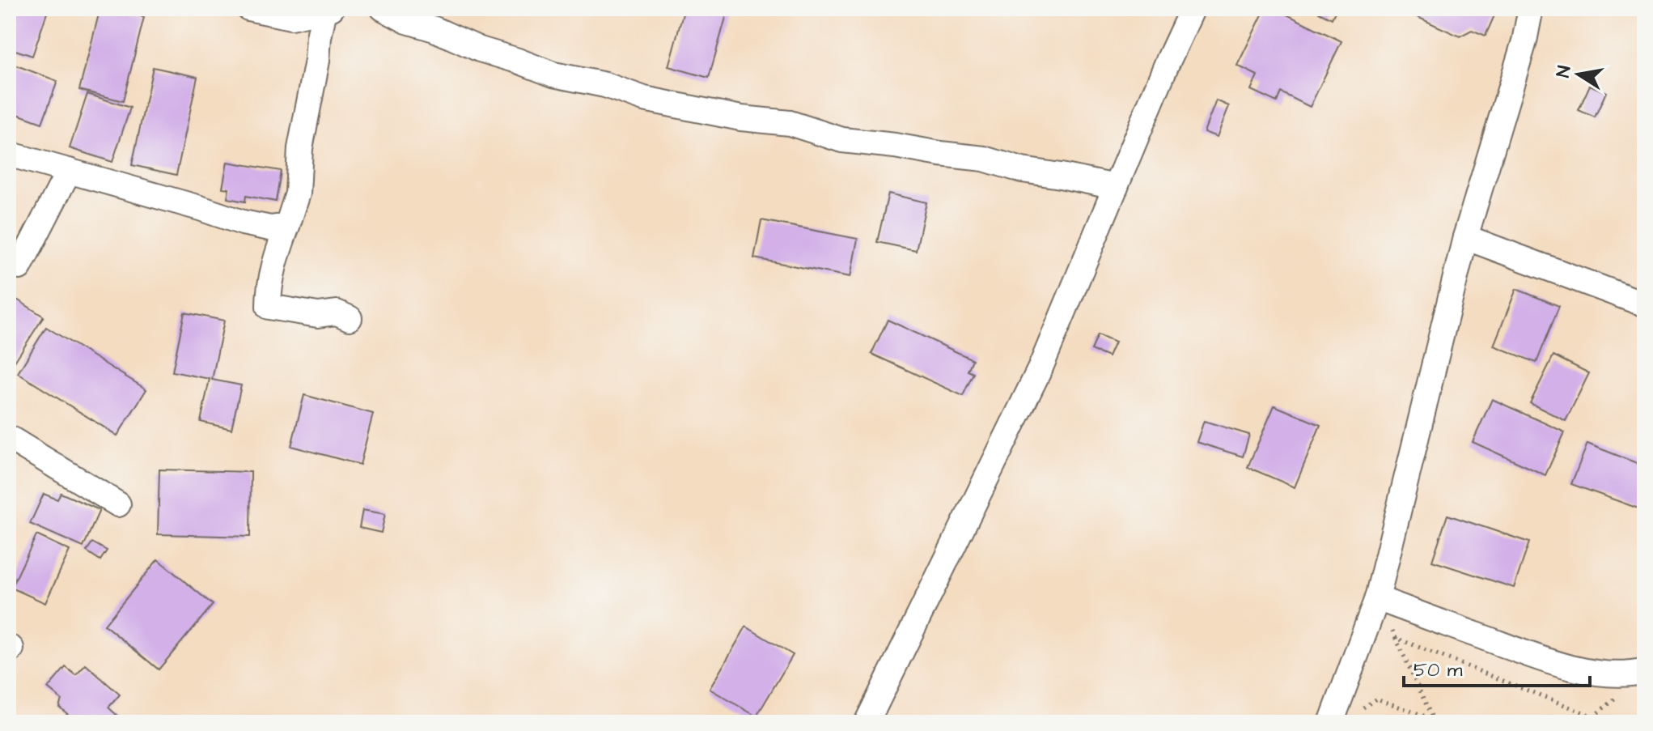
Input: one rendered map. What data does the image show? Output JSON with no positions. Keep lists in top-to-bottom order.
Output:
{
  "scale_bar": "50 m",
  "north": "left"
}
